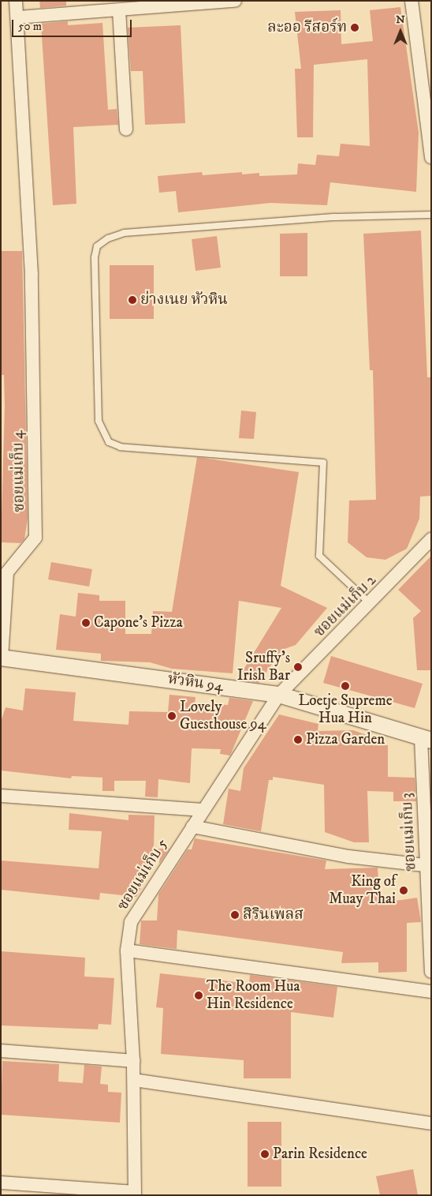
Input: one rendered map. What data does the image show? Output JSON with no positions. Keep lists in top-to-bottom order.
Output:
{
  "streets": {
    "street": [
      "ซอยแม่เก็บ 4",
      "ซอยแม่เก็บ 2",
      "หัวหิน 94",
      "ซอยแม่เก็บ 3",
      "ซอยแม่เก็บ 5"
    ]
  },
  "crossings": [
    ["ซอยแม่เก็บ 4", "หัวหิน 94"],
    ["ซอยแม่เก็บ 2", "หัวหิน 94"],
    ["ซอยแม่เก็บ 2", "ซอยแม่เก็บ 5"],
    ["หัวหิน 94", "ซอยแม่เก็บ 3"],
    ["หัวหิน 94", "ซอยแม่เก็บ 5"]
  ],
  "places": [
    "ละออ รีสอร์ท",
    "ย่างเนย หัวหิน",
    "Capone's Pizza",
    "Sruffy’s Irish Bar",
    "Loetje Supreme Hua Hin",
    "Lovely Guesthouse 94",
    "Pizza Garden",
    "King of Muay Thai",
    "สิรินเพลส",
    "The Room Hua Hin Residence",
    "Parin Residence"
  ],
  "scale_bar": "50 m",
  "north": "top"
}
